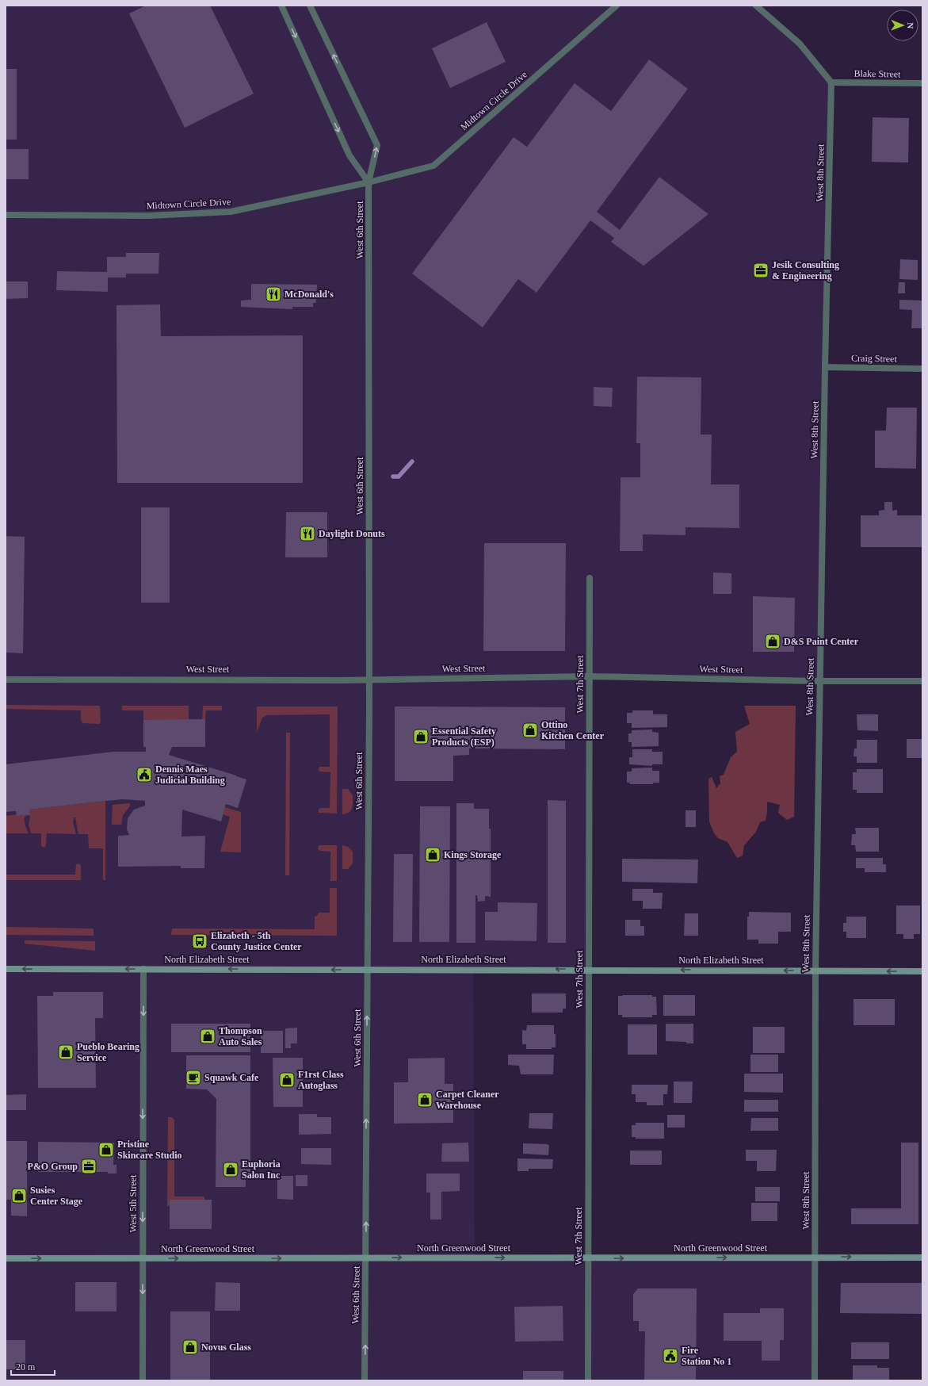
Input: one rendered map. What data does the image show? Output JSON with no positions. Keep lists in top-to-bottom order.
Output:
{
  "streets": {
    "main road": ["North Elizabeth Street", "North Greenwood Street"],
    "street": [
      "Blake Street",
      "Midtown Circle Drive",
      "West 8th Street",
      "West 6th Street",
      "Craig Street",
      "West Street",
      "West 7th Street",
      "West 5th Street"
    ]
  },
  "crossings": [
    ["Blake Street", "West 8th Street"],
    ["Midtown Circle Drive", "West 6th Street"],
    ["West 8th Street", "Craig Street"],
    ["West 8th Street", "West Street"],
    ["West 8th Street", "North Elizabeth Street"],
    ["West 8th Street", "North Greenwood Street"],
    ["West 6th Street", "West Street"],
    ["West 6th Street", "North Elizabeth Street"],
    ["West 6th Street", "North Greenwood Street"],
    ["West Street", "West 7th Street"],
    ["West 7th Street", "North Elizabeth Street"],
    ["West 7th Street", "North Greenwood Street"],
    ["North Elizabeth Street", "West 5th Street"],
    ["West 5th Street", "North Greenwood Street"]
  ],
  "one_way": ["North Elizabeth Street", "West 5th Street", "North Greenwood Street"],
  "places": {
    "office": ["Jesik Consulting & Engineering", "P&O Group"],
    "restaurant": ["McDonald's", "Daylight Donuts"],
    "shop": [
      "D&S Paint Center",
      "Ottino Kitchen Center",
      "Essential Safety Products (ESP)",
      "Kings Storage",
      "Thompson Auto Sales",
      "Pueblo Bearing Service",
      "F1rst Class Autoglass",
      "Carpet Cleaner Warehouse",
      "Pristine Skincare Studio",
      "Euphoria Salon Inc",
      "Susies Center Stage",
      "Novus Glass"
    ],
    "public building": ["Dennis Maes Judicial Building", "Fire Station No 1"],
    "bus stop": ["Elizabeth - 5th County Justice Center"],
    "cafe": ["Squawk Cafe"]
  },
  "scale_bar": "20 m",
  "north": "right"
}
